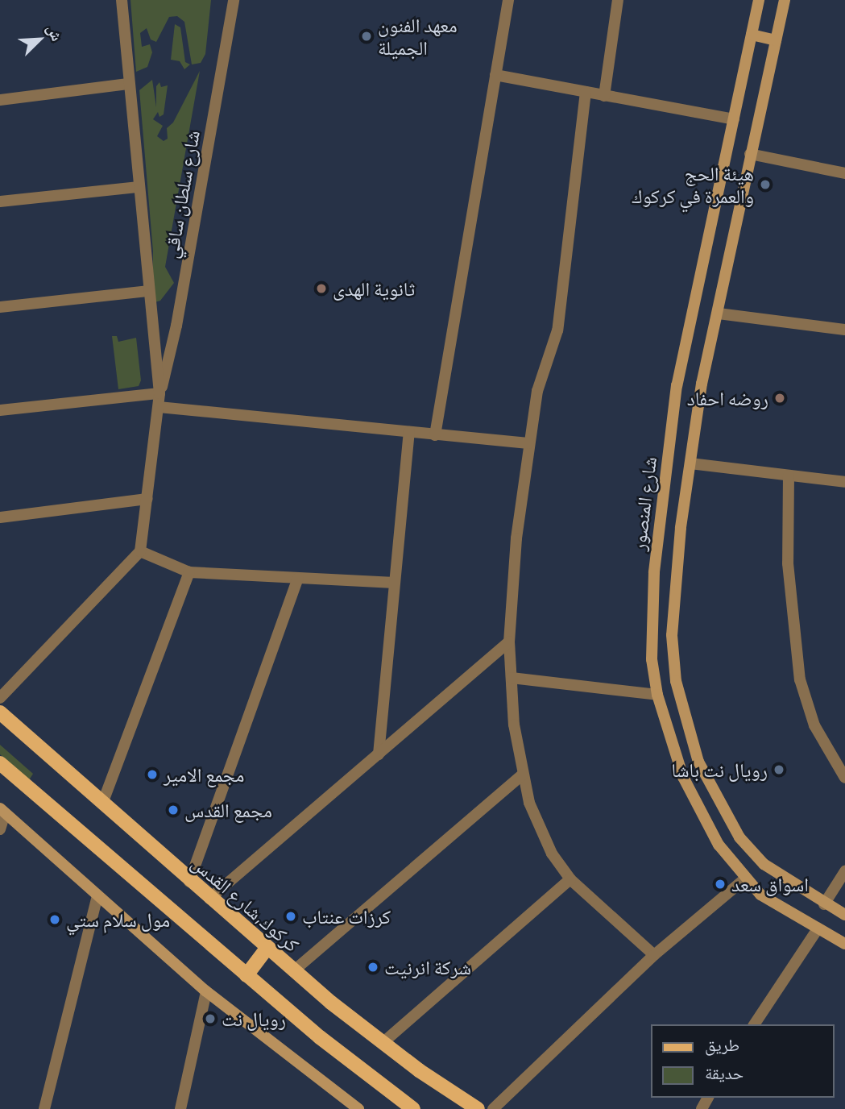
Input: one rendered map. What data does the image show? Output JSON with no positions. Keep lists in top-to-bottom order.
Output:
{
  "streets": {
    "main road": ["كركوك,شارع القدس"],
    "street": ["شارع سلطان ساقي", "شارع المنصور"]
  },
  "places": [
    "معهد الفنون الجميلة",
    "هيئة الحج والعمرة في كركوك",
    "ثانوية الهدى",
    "روضه احفاد",
    "رويال نت باشا",
    "مجمع الامير",
    "مجمع القدس",
    "اسواق سعد",
    "كرزات عنتاب",
    "مول سلام ستي",
    "شركة انرنيت",
    "رويال نت"
  ],
  "legend": ["طريق", "حديقة"],
  "north": "top right"
}
